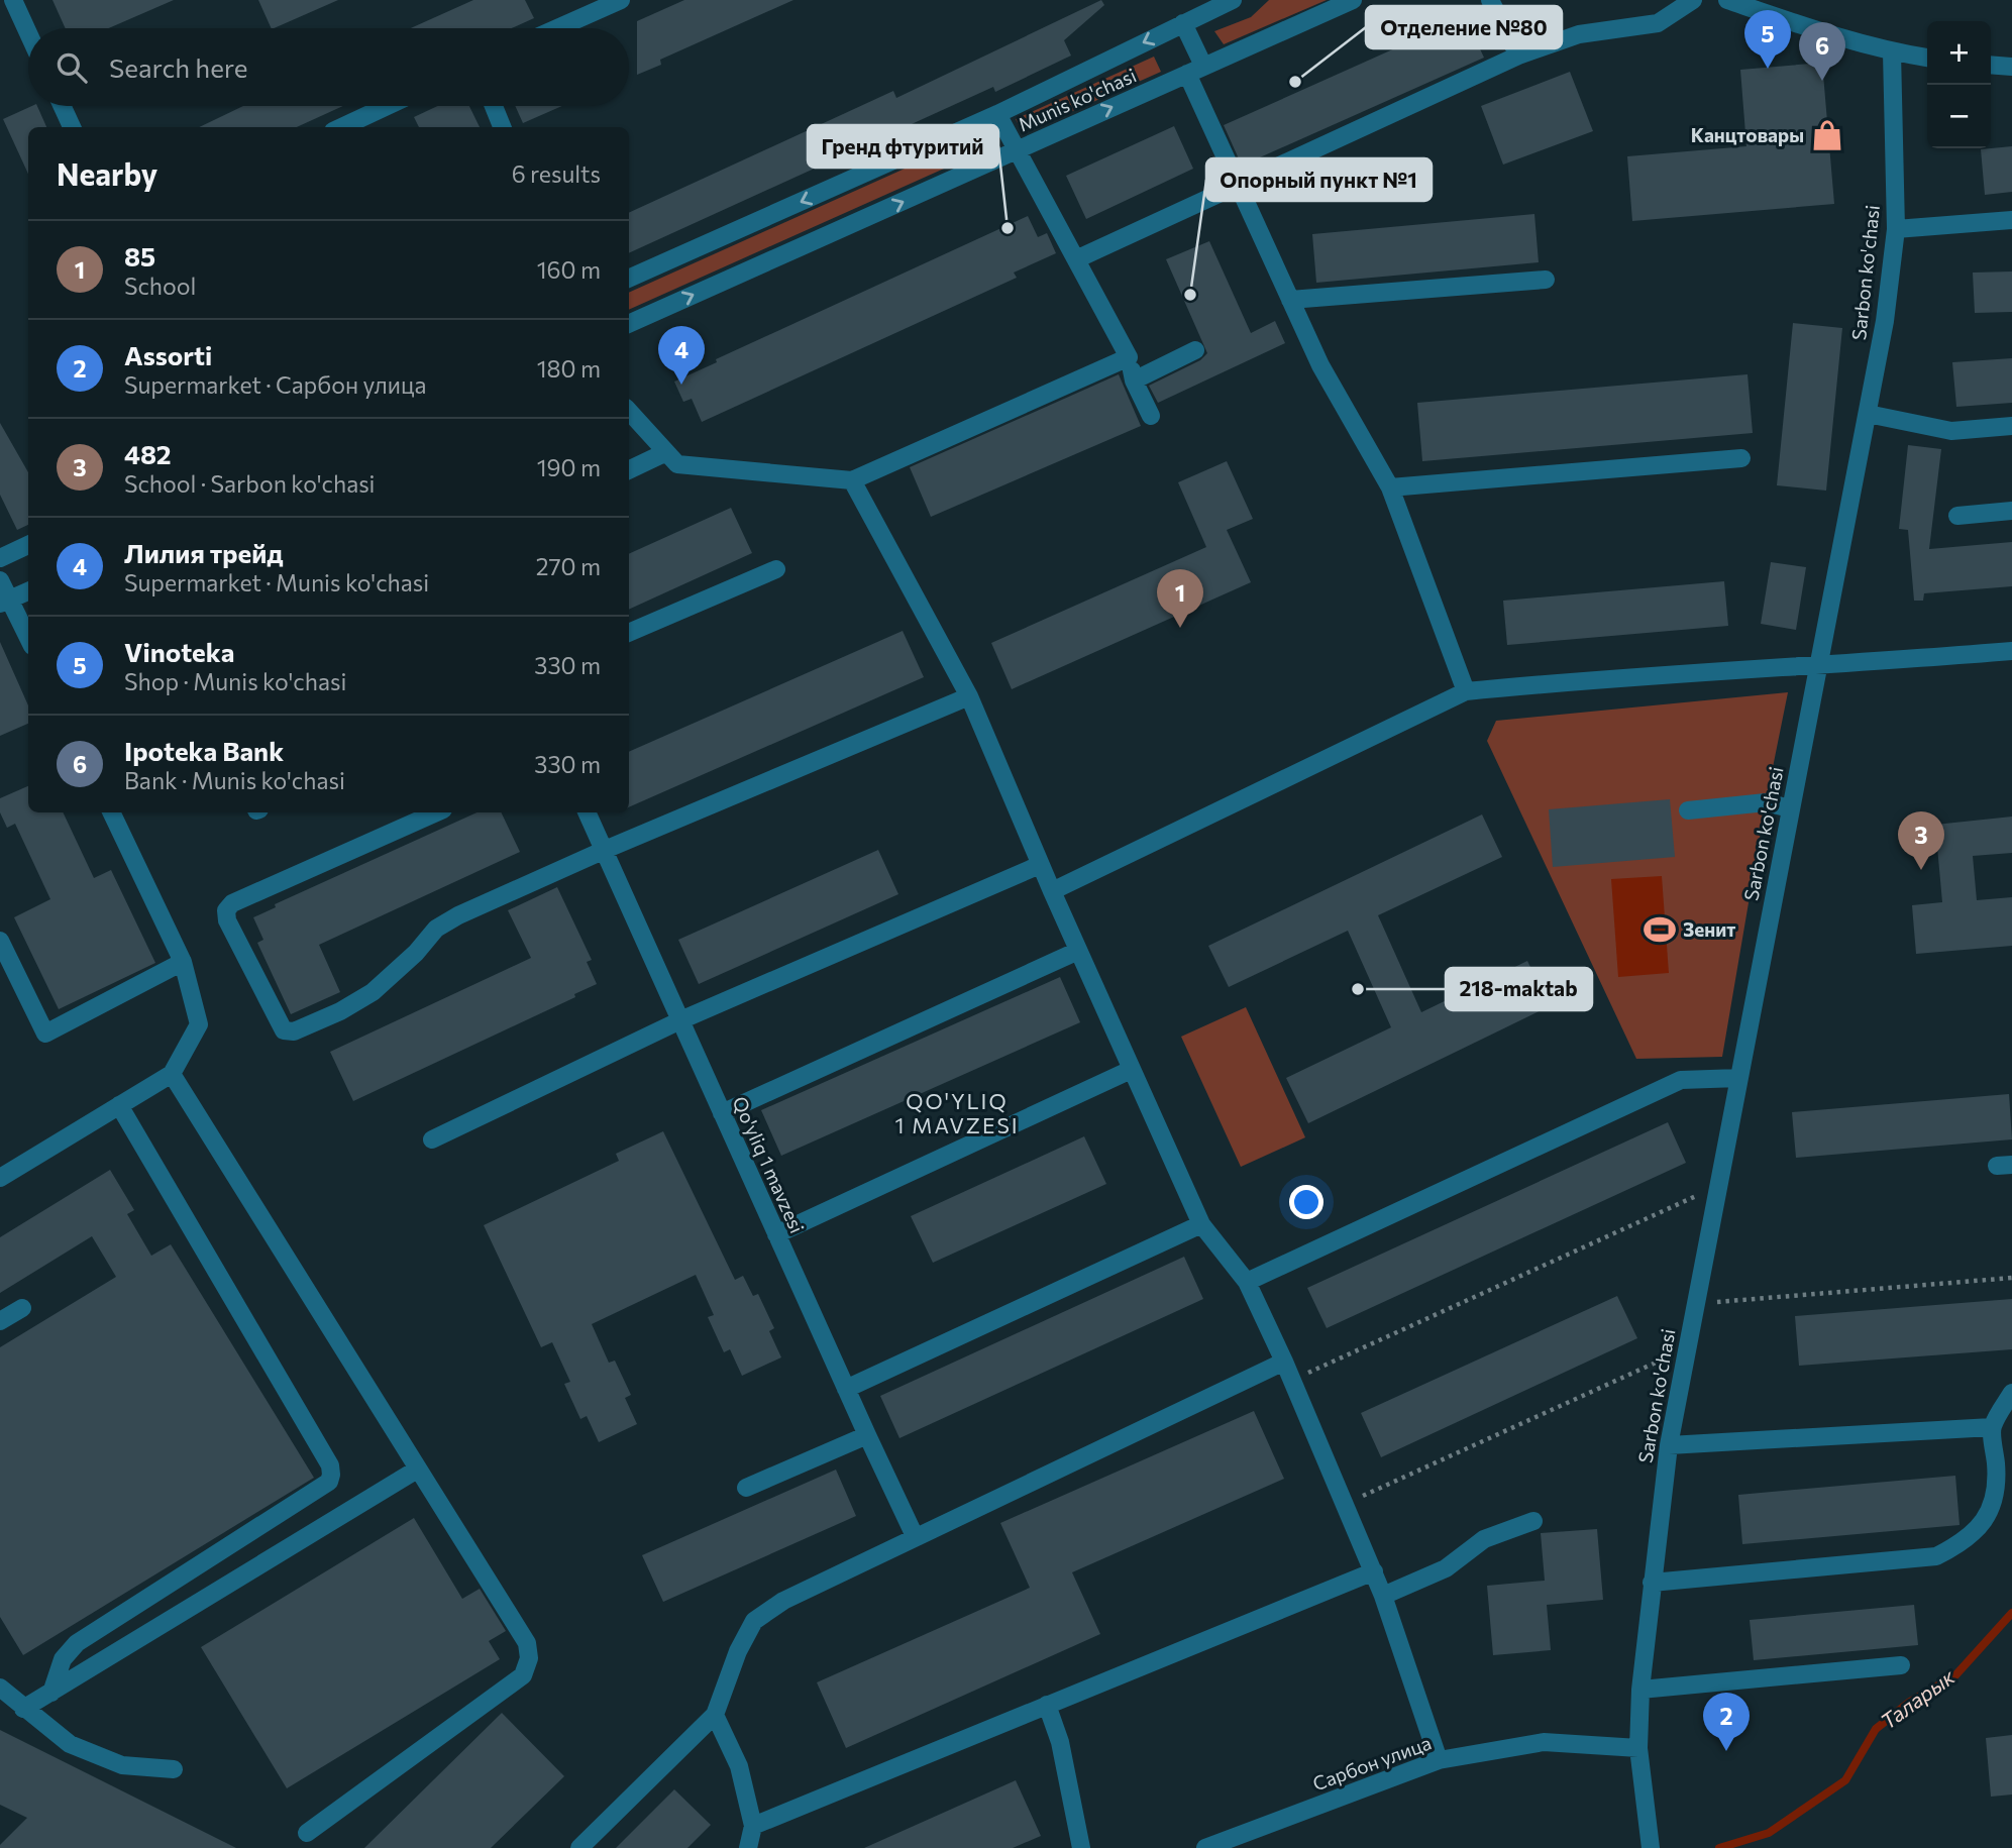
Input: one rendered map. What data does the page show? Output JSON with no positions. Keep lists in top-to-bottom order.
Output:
{
  "streets": {
    "street": [
      "Munis ko'chasi",
      "Sarbon ko'chasi",
      "Qo'yliq 1 mavzesi",
      "Сарбон улица"
    ]
  },
  "crossings": [
    ["Sarbon ko'chasi", "Сарбон улица"]
  ],
  "districts": ["QO'YLIQ 1 MAVZESI"],
  "water": ["Таларык"],
  "places": {
    "other": [
      "Отделение №80",
      "Гренд фтуритий",
      "Опорный пункт №1",
      "218-maktab"
    ],
    "shop": ["Канцтовары"],
    "sports": ["Зенит"]
  },
  "page": {
    "pins": [
      "5",
      "6",
      "4",
      "1",
      "3",
      "2"
    ],
    "map_buttons": ["+", "−"],
    "search": "Search here",
    "heading": ["Nearby", "6 results"],
    "list": [
      {
        "mark": "1",
        "name": "85",
        "note": "School",
        "value": "160 m"
      },
      {
        "mark": "2",
        "name": "Assorti",
        "note": "Supermarket · Сарбон улица",
        "value": "180 m"
      },
      {
        "mark": "3",
        "name": "482",
        "note": "School · Sarbon ko'chasi",
        "value": "190 m"
      },
      {
        "mark": "4",
        "name": "Лилия трейд",
        "note": "Supermarket · Munis ko'chasi",
        "value": "270 m"
      },
      {
        "mark": "5",
        "name": "Vinoteka",
        "note": "Shop · Munis ko'chasi",
        "value": "330 m"
      },
      {
        "mark": "6",
        "name": "Ipoteka Bank",
        "note": "Bank · Munis ko'chasi",
        "value": "330 m"
      }
    ]
  }
}
